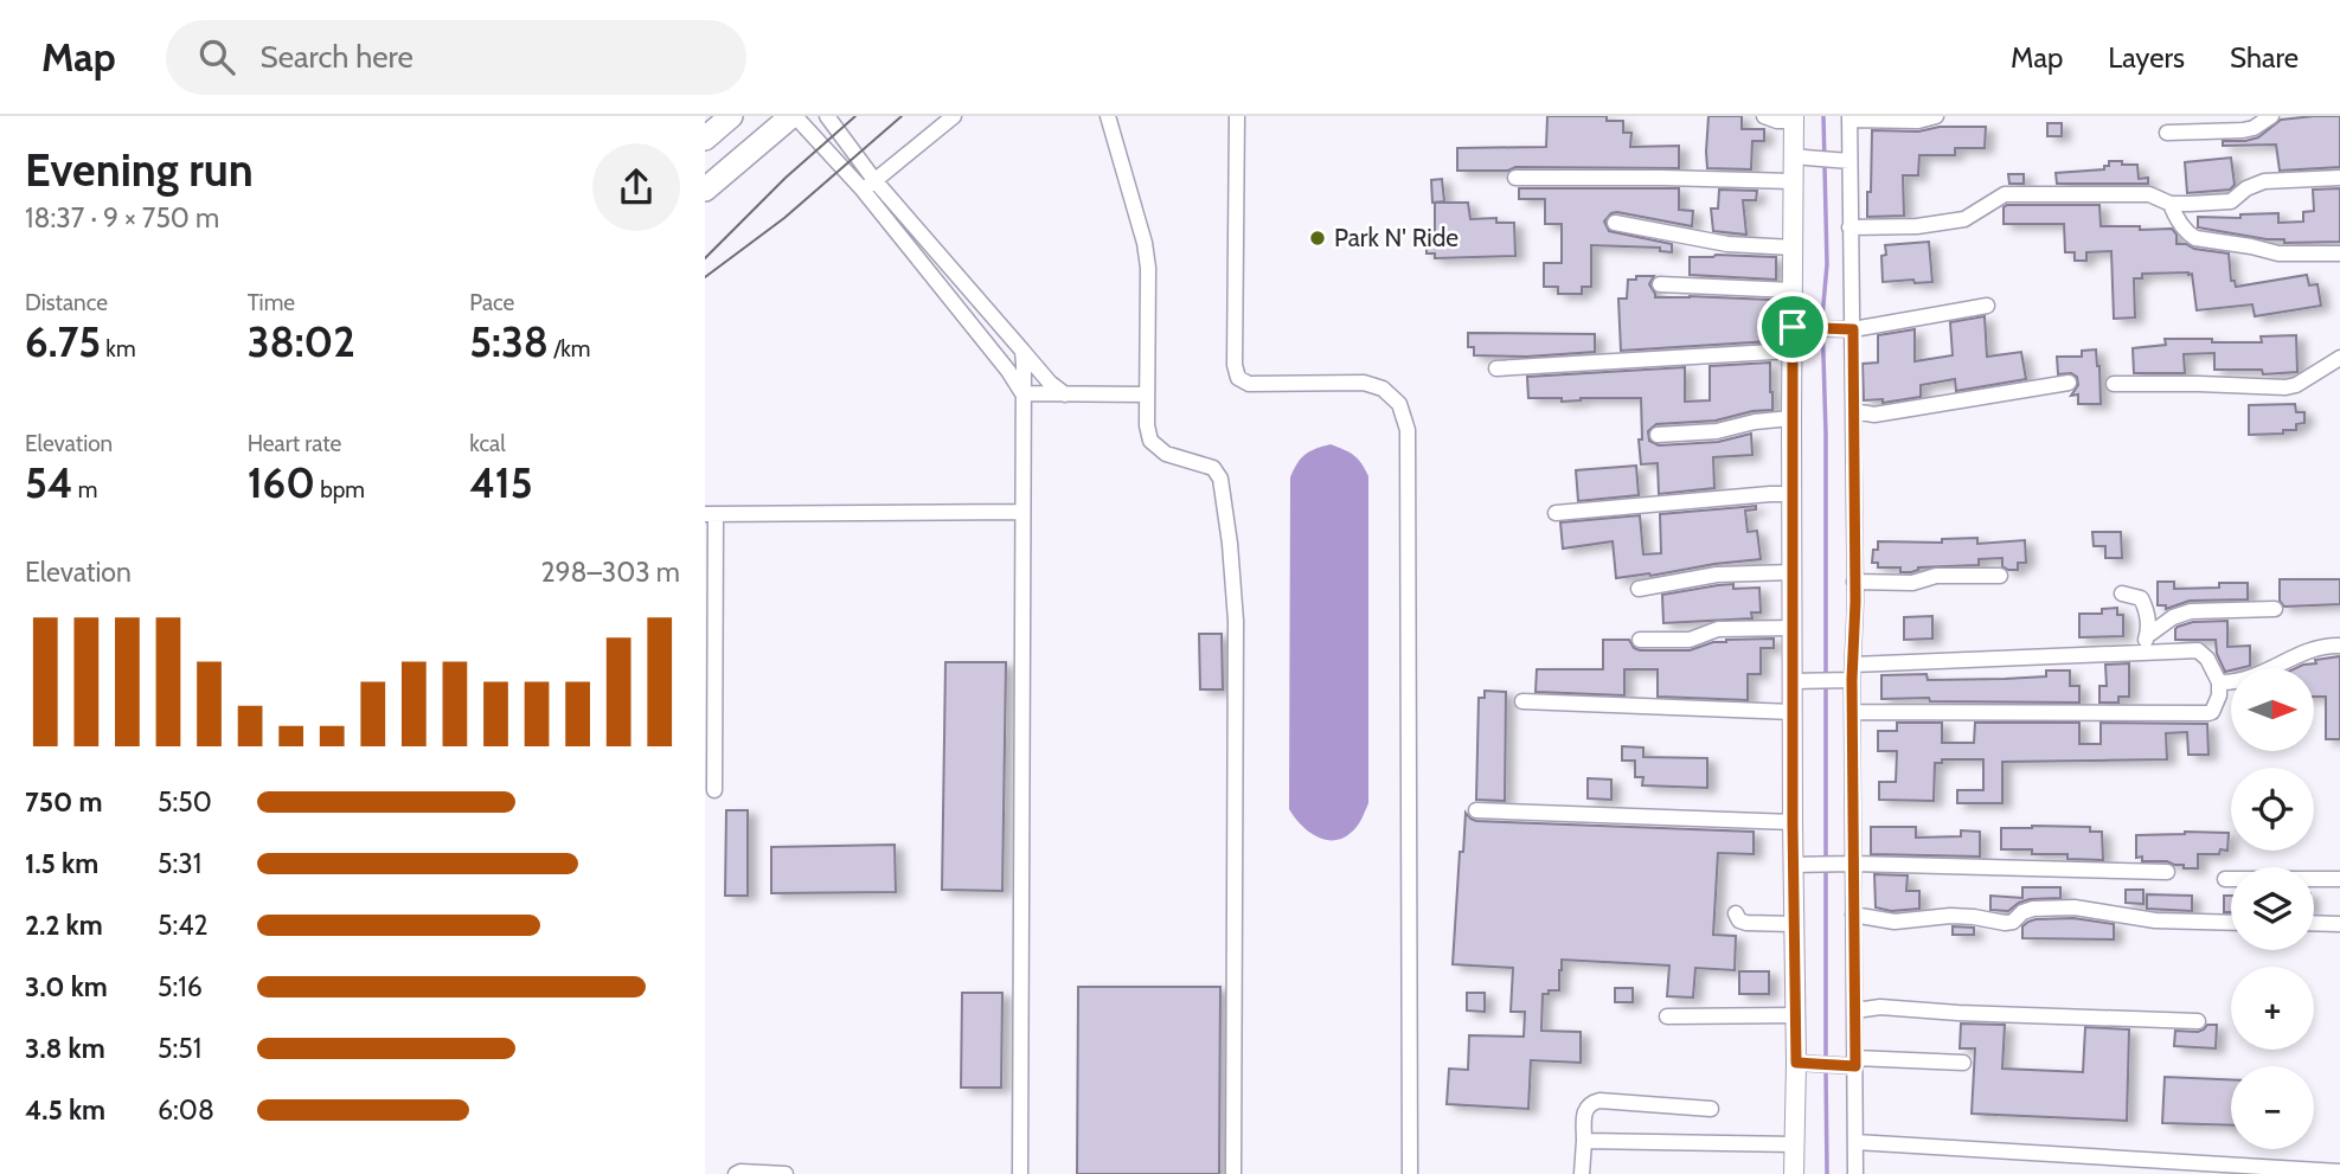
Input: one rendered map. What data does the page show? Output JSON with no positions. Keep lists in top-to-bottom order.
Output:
{
  "places": ["Park N' Ride"],
  "north": "right",
  "page": {
    "header": "Map",
    "search": "Search here",
    "nav": ["Map", "Layers", "Share"],
    "heading": ["Evening run", "18:37 · 9 × 750 m"],
    "stats": [
      ["Distance", "6.75 km"],
      ["Time", "38:02"],
      ["Pace", "5:38 /km"],
      ["Elevation", "54 m"],
      ["Heart rate", "160 bpm"],
      ["kcal", "415"]
    ],
    "chart": ["Elevation", "298–303 m"],
    "map_buttons": ["+", "−"],
    "list": [
      {
        "name": "750 m",
        "note": "5:50"
      },
      {
        "name": "1.5 km",
        "note": "5:31"
      },
      {
        "name": "2.2 km",
        "note": "5:42"
      },
      {
        "name": "3.0 km",
        "note": "5:16"
      },
      {
        "name": "3.8 km",
        "note": "5:51"
      },
      {
        "name": "4.5 km",
        "note": "6:08"
      }
    ]
  }
}
